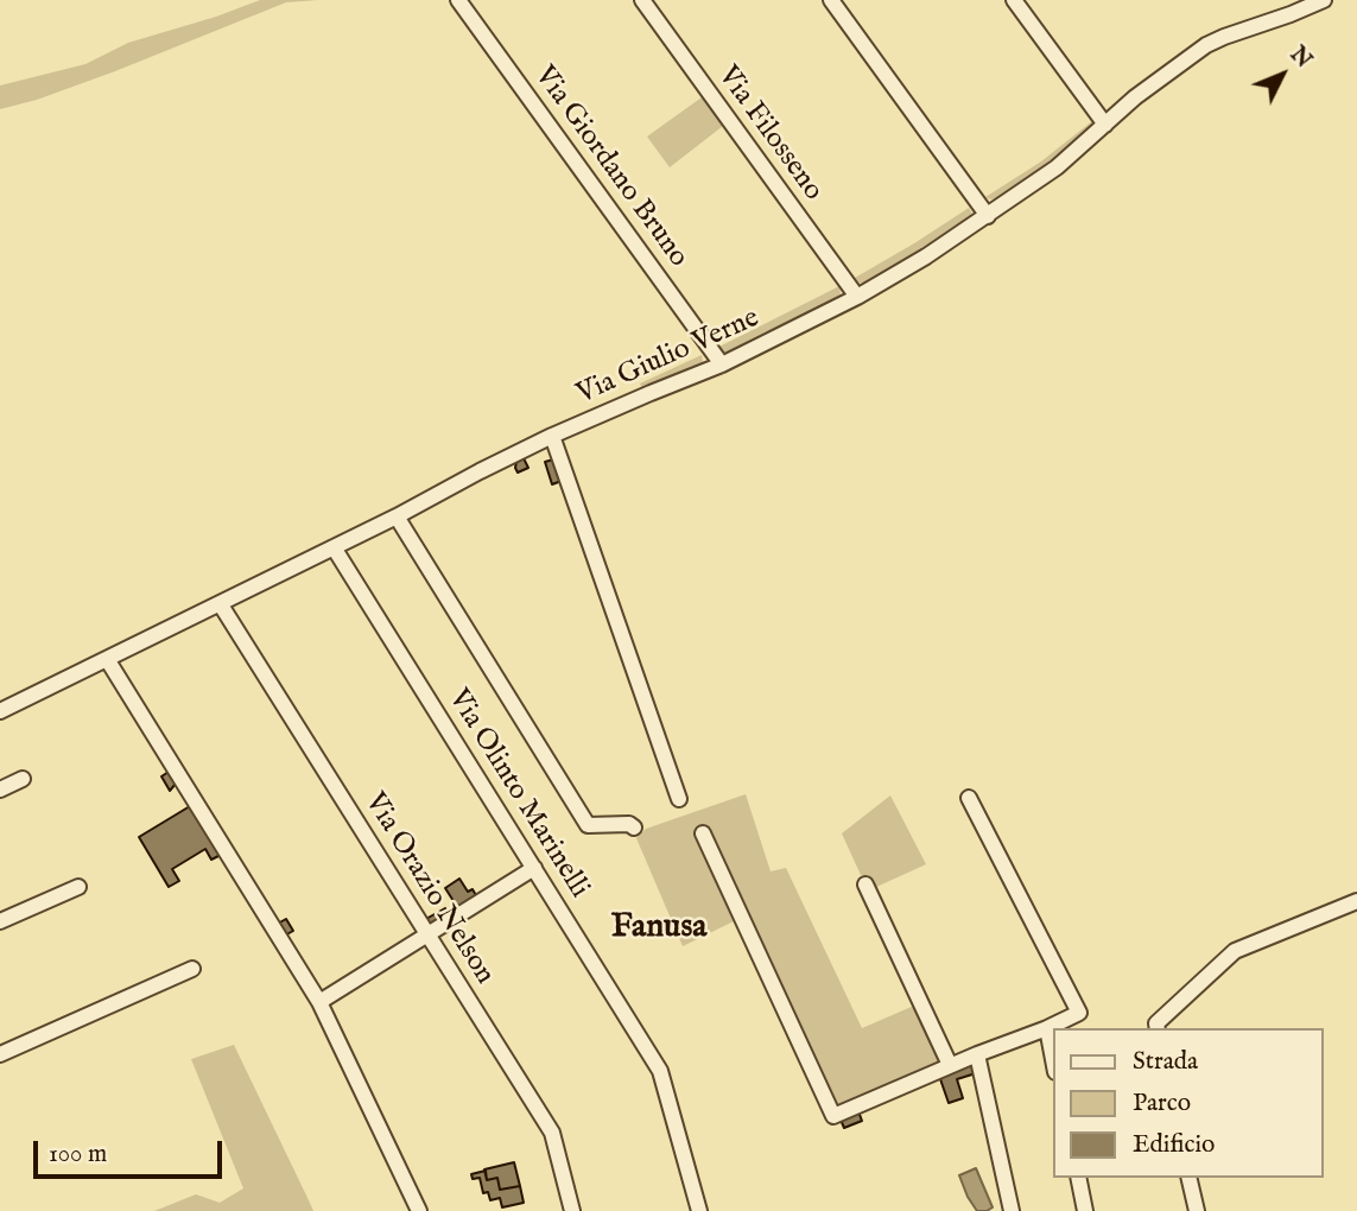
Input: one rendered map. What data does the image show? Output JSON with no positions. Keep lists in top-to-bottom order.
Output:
{
  "streets": {
    "street": [
      "Via Filosseno",
      "Via Giordano Bruno",
      "Via Giulio Verne",
      "Via Olinto Marinelli",
      "Via Orazio Nelson"
    ]
  },
  "crossings": [
    ["Via Filosseno", "Via Giulio Verne"],
    ["Via Giordano Bruno", "Via Giulio Verne"],
    ["Via Giulio Verne", "Via Olinto Marinelli"],
    ["Via Giulio Verne", "Via Orazio Nelson"]
  ],
  "districts": ["Fanusa"],
  "legend": ["Strada", "Parco", "Edificio"],
  "scale_bar": "100 m",
  "north": "top right"
}
